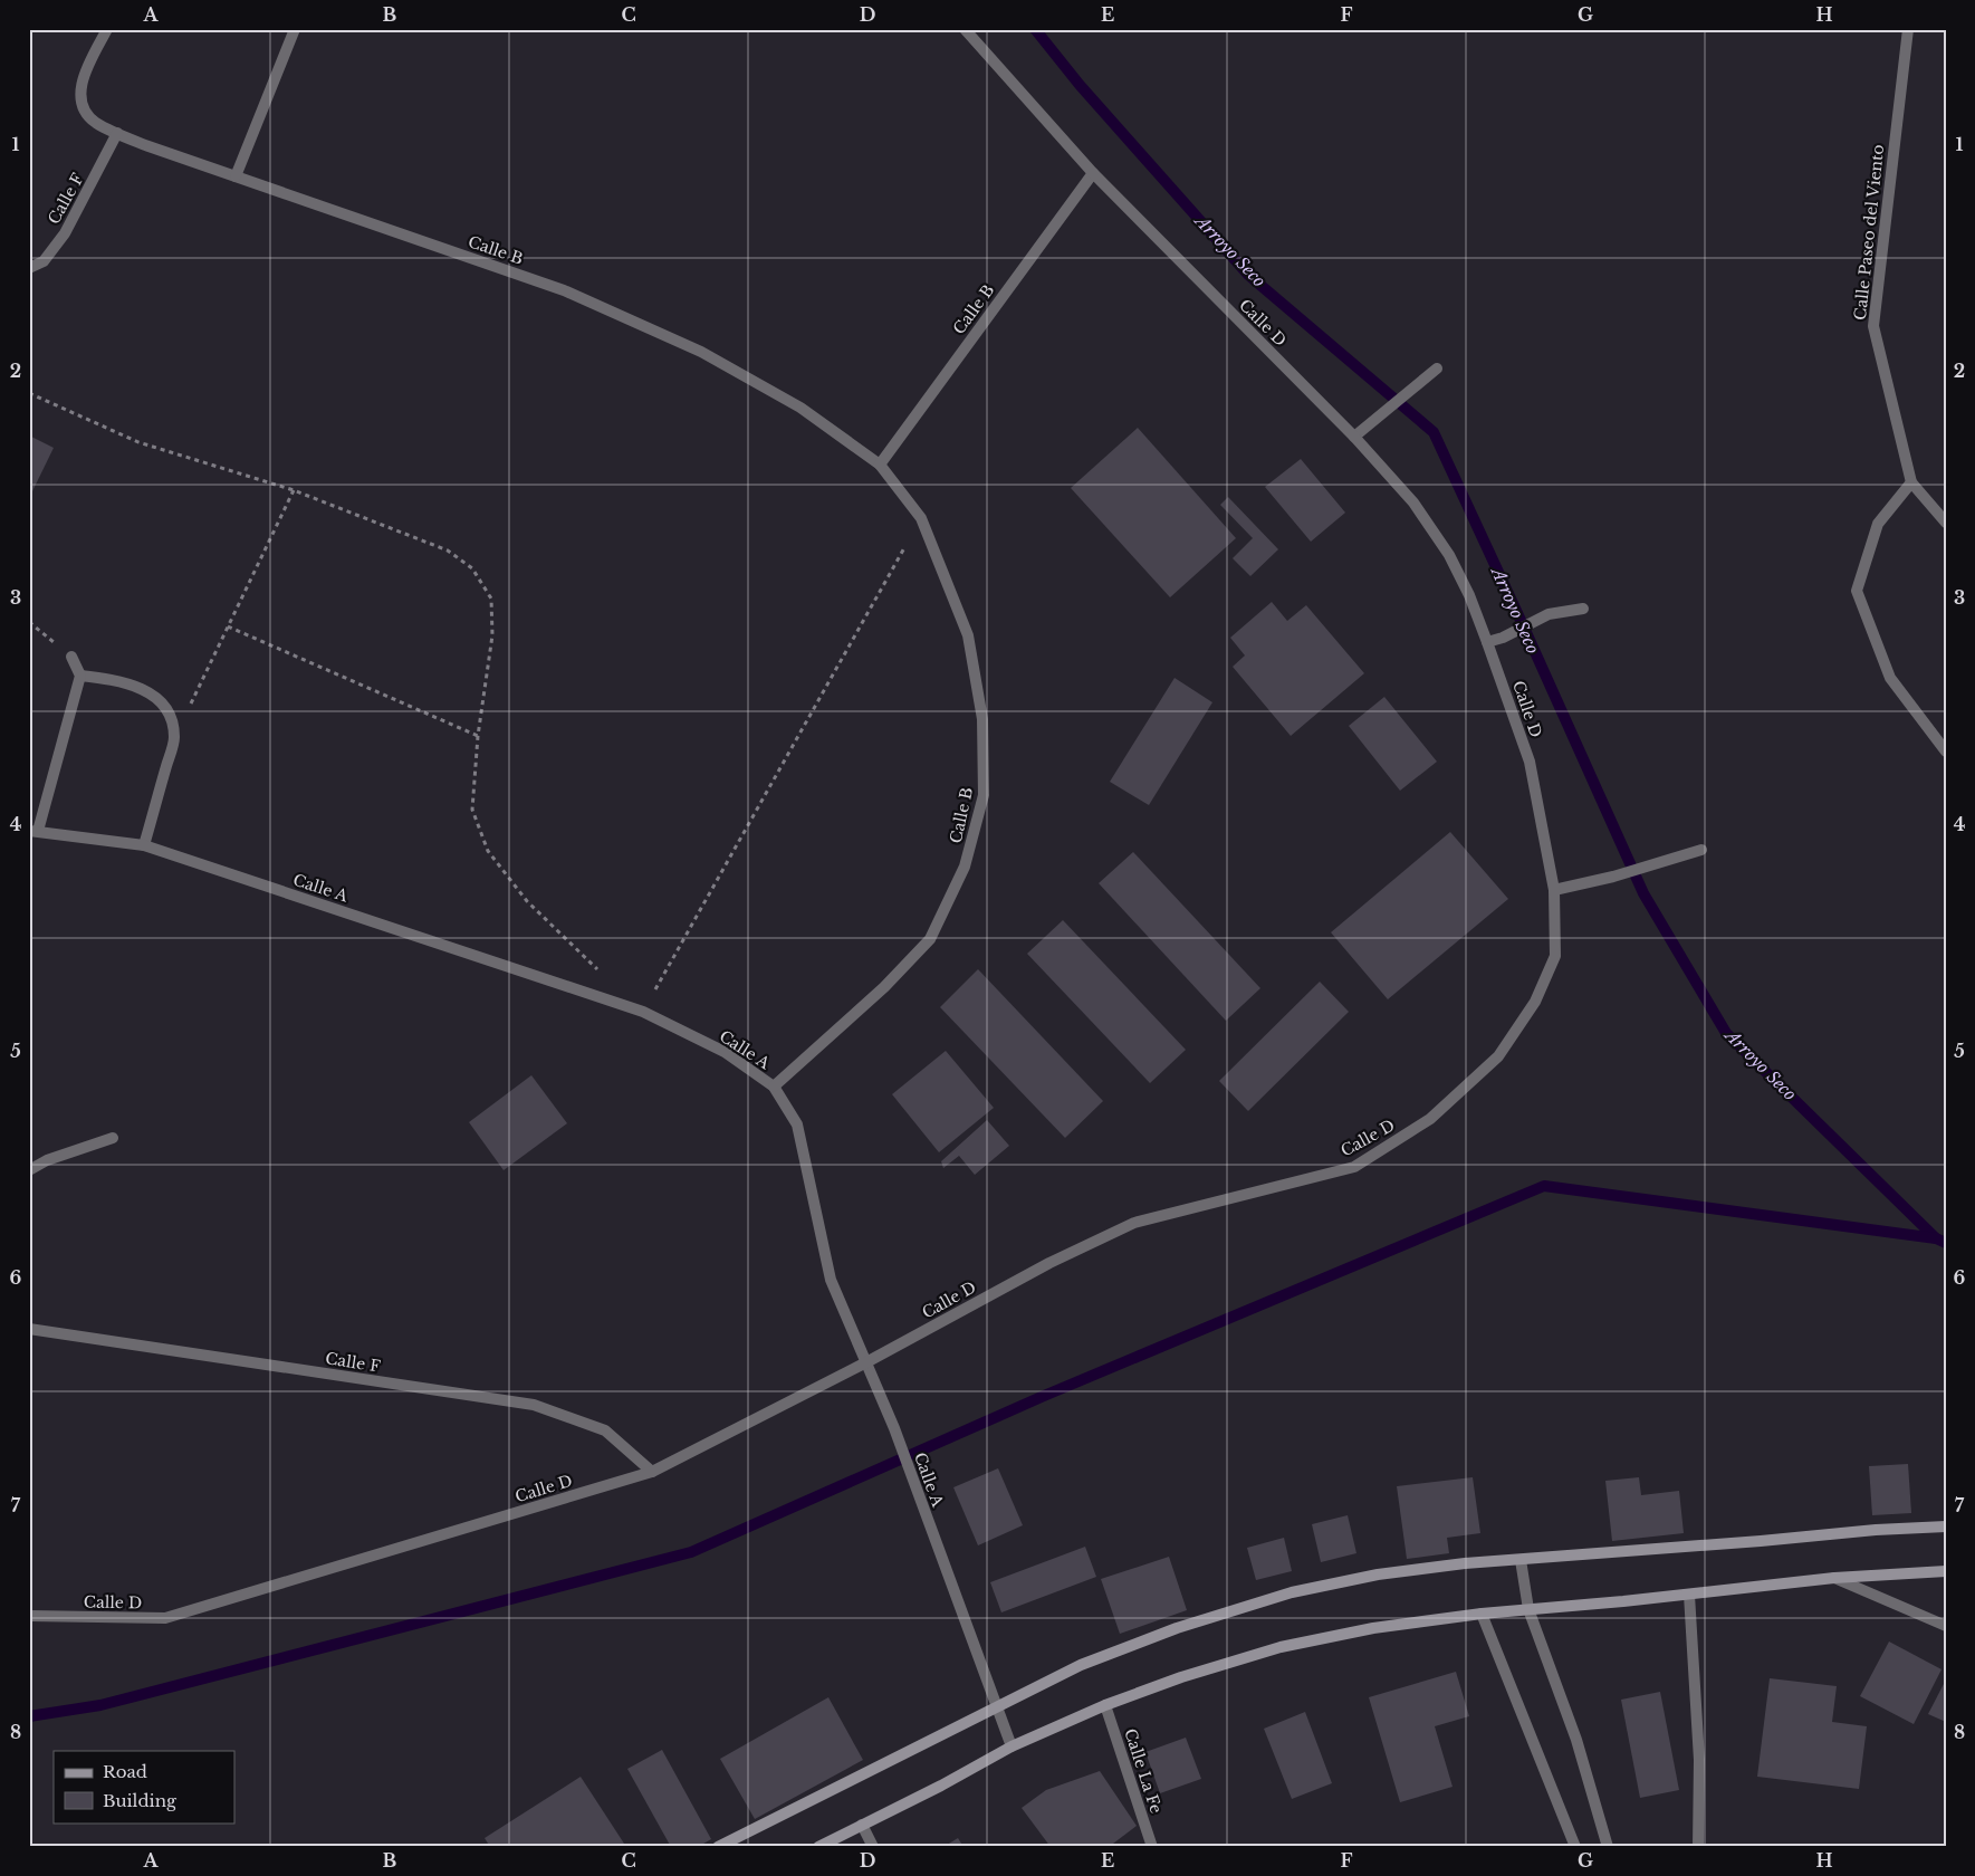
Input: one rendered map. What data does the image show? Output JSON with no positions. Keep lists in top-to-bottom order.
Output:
{
  "streets": {
    "street": [
      "Calle F",
      "Calle Paseo del Viento",
      "Calle B",
      "Calle D",
      "Calle A",
      "Calle La Fe"
    ]
  },
  "crossings": [
    ["Calle F", "Calle B"],
    ["Calle F", "Calle D"],
    ["Calle B", "Calle D"],
    ["Calle B", "Calle A"],
    ["Calle D", "Calle A"]
  ],
  "water": ["Arroyo Seco"],
  "legend": ["Road", "Building"],
  "grid": {
    "columns": [
      "A",
      "B",
      "C",
      "D",
      "E",
      "F",
      "G",
      "H"
    ],
    "rows": [
      "1",
      "2",
      "3",
      "4",
      "5",
      "6",
      "7",
      "8"
    ]
  }
}
